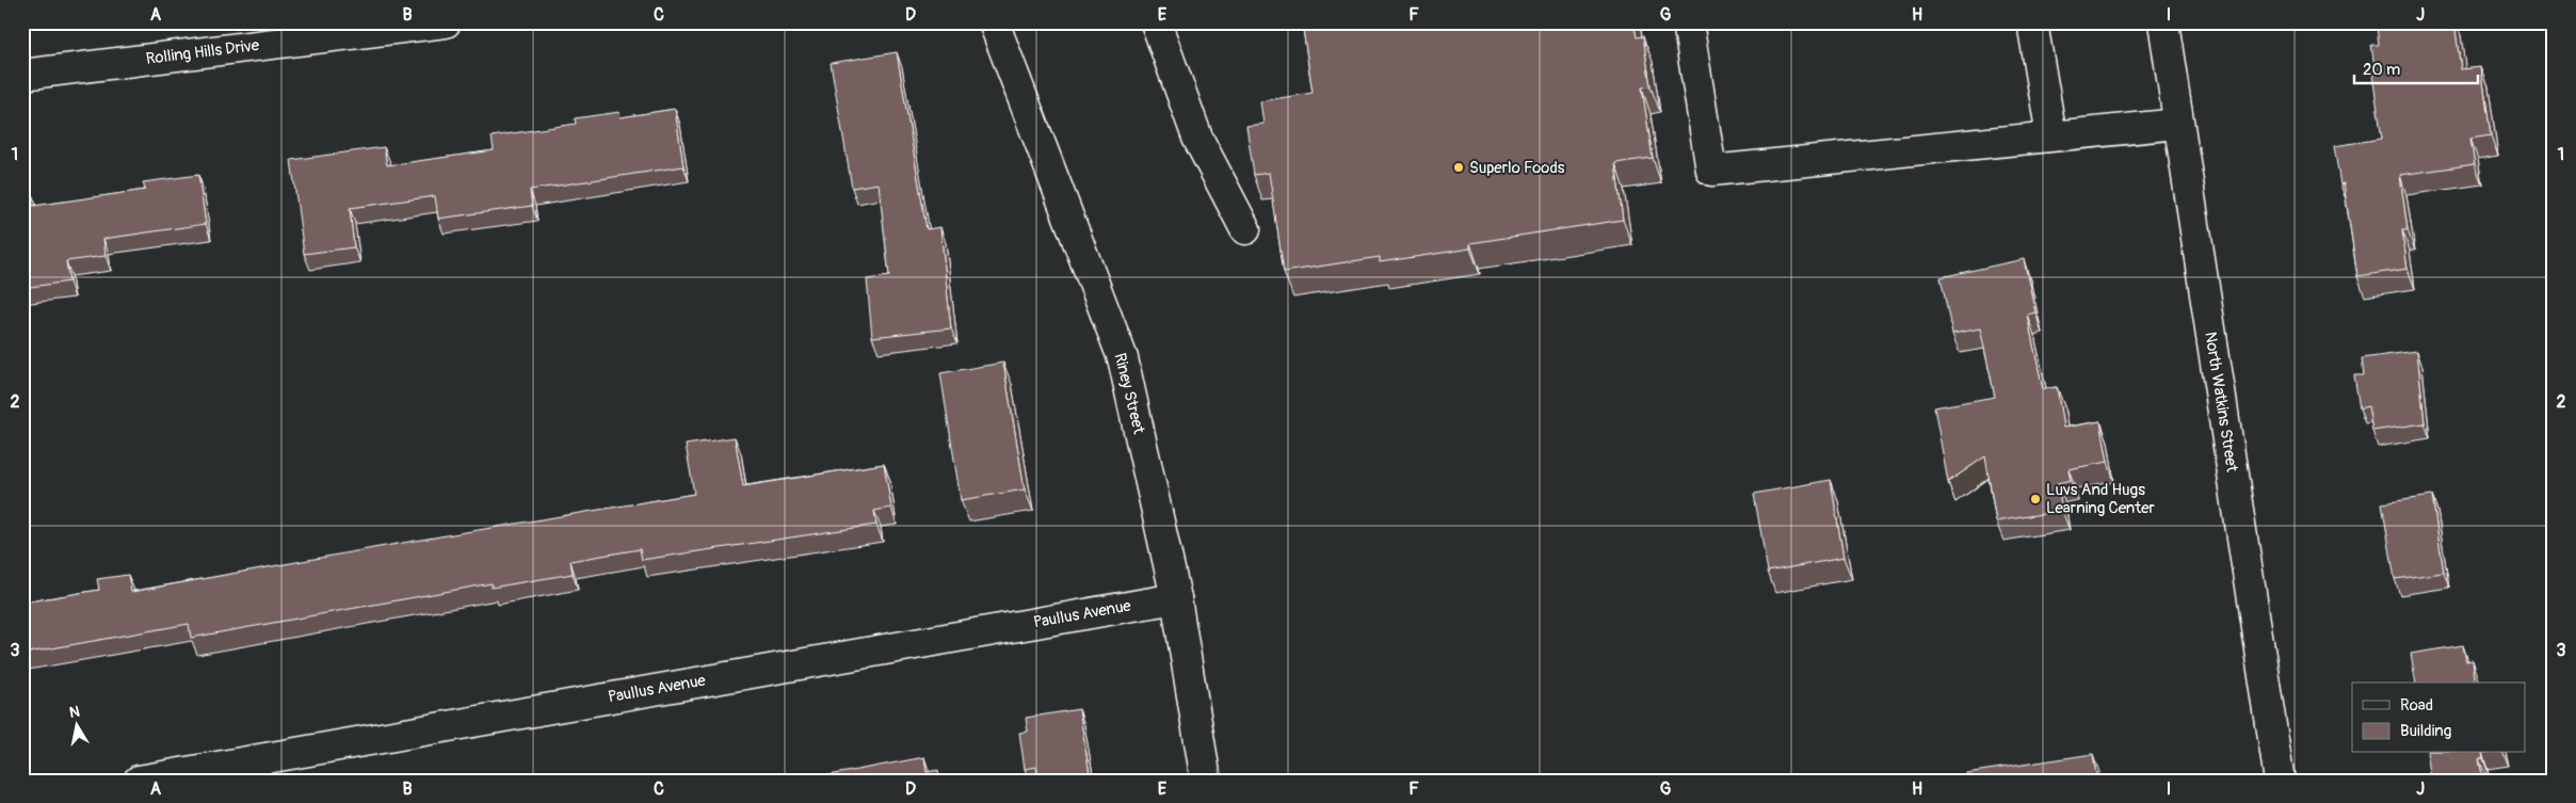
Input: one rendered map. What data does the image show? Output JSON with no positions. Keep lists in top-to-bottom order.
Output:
{
  "streets": {
    "street": [
      "Rolling Hills Drive",
      "Riney Street",
      "North Watkins Street",
      "Paullus Avenue"
    ]
  },
  "crossings": [
    ["Riney Street", "Paullus Avenue"]
  ],
  "places": ["Superlo Foods", "Luvs And Hugs Learning Center"],
  "legend": ["Road", "Building"],
  "scale_bar": "20 m",
  "north": "top",
  "grid": {
    "columns": [
      "A",
      "B",
      "C",
      "D",
      "E",
      "F",
      "G",
      "H",
      "I",
      "J"
    ],
    "rows": ["1", "2", "3"]
  }
}
